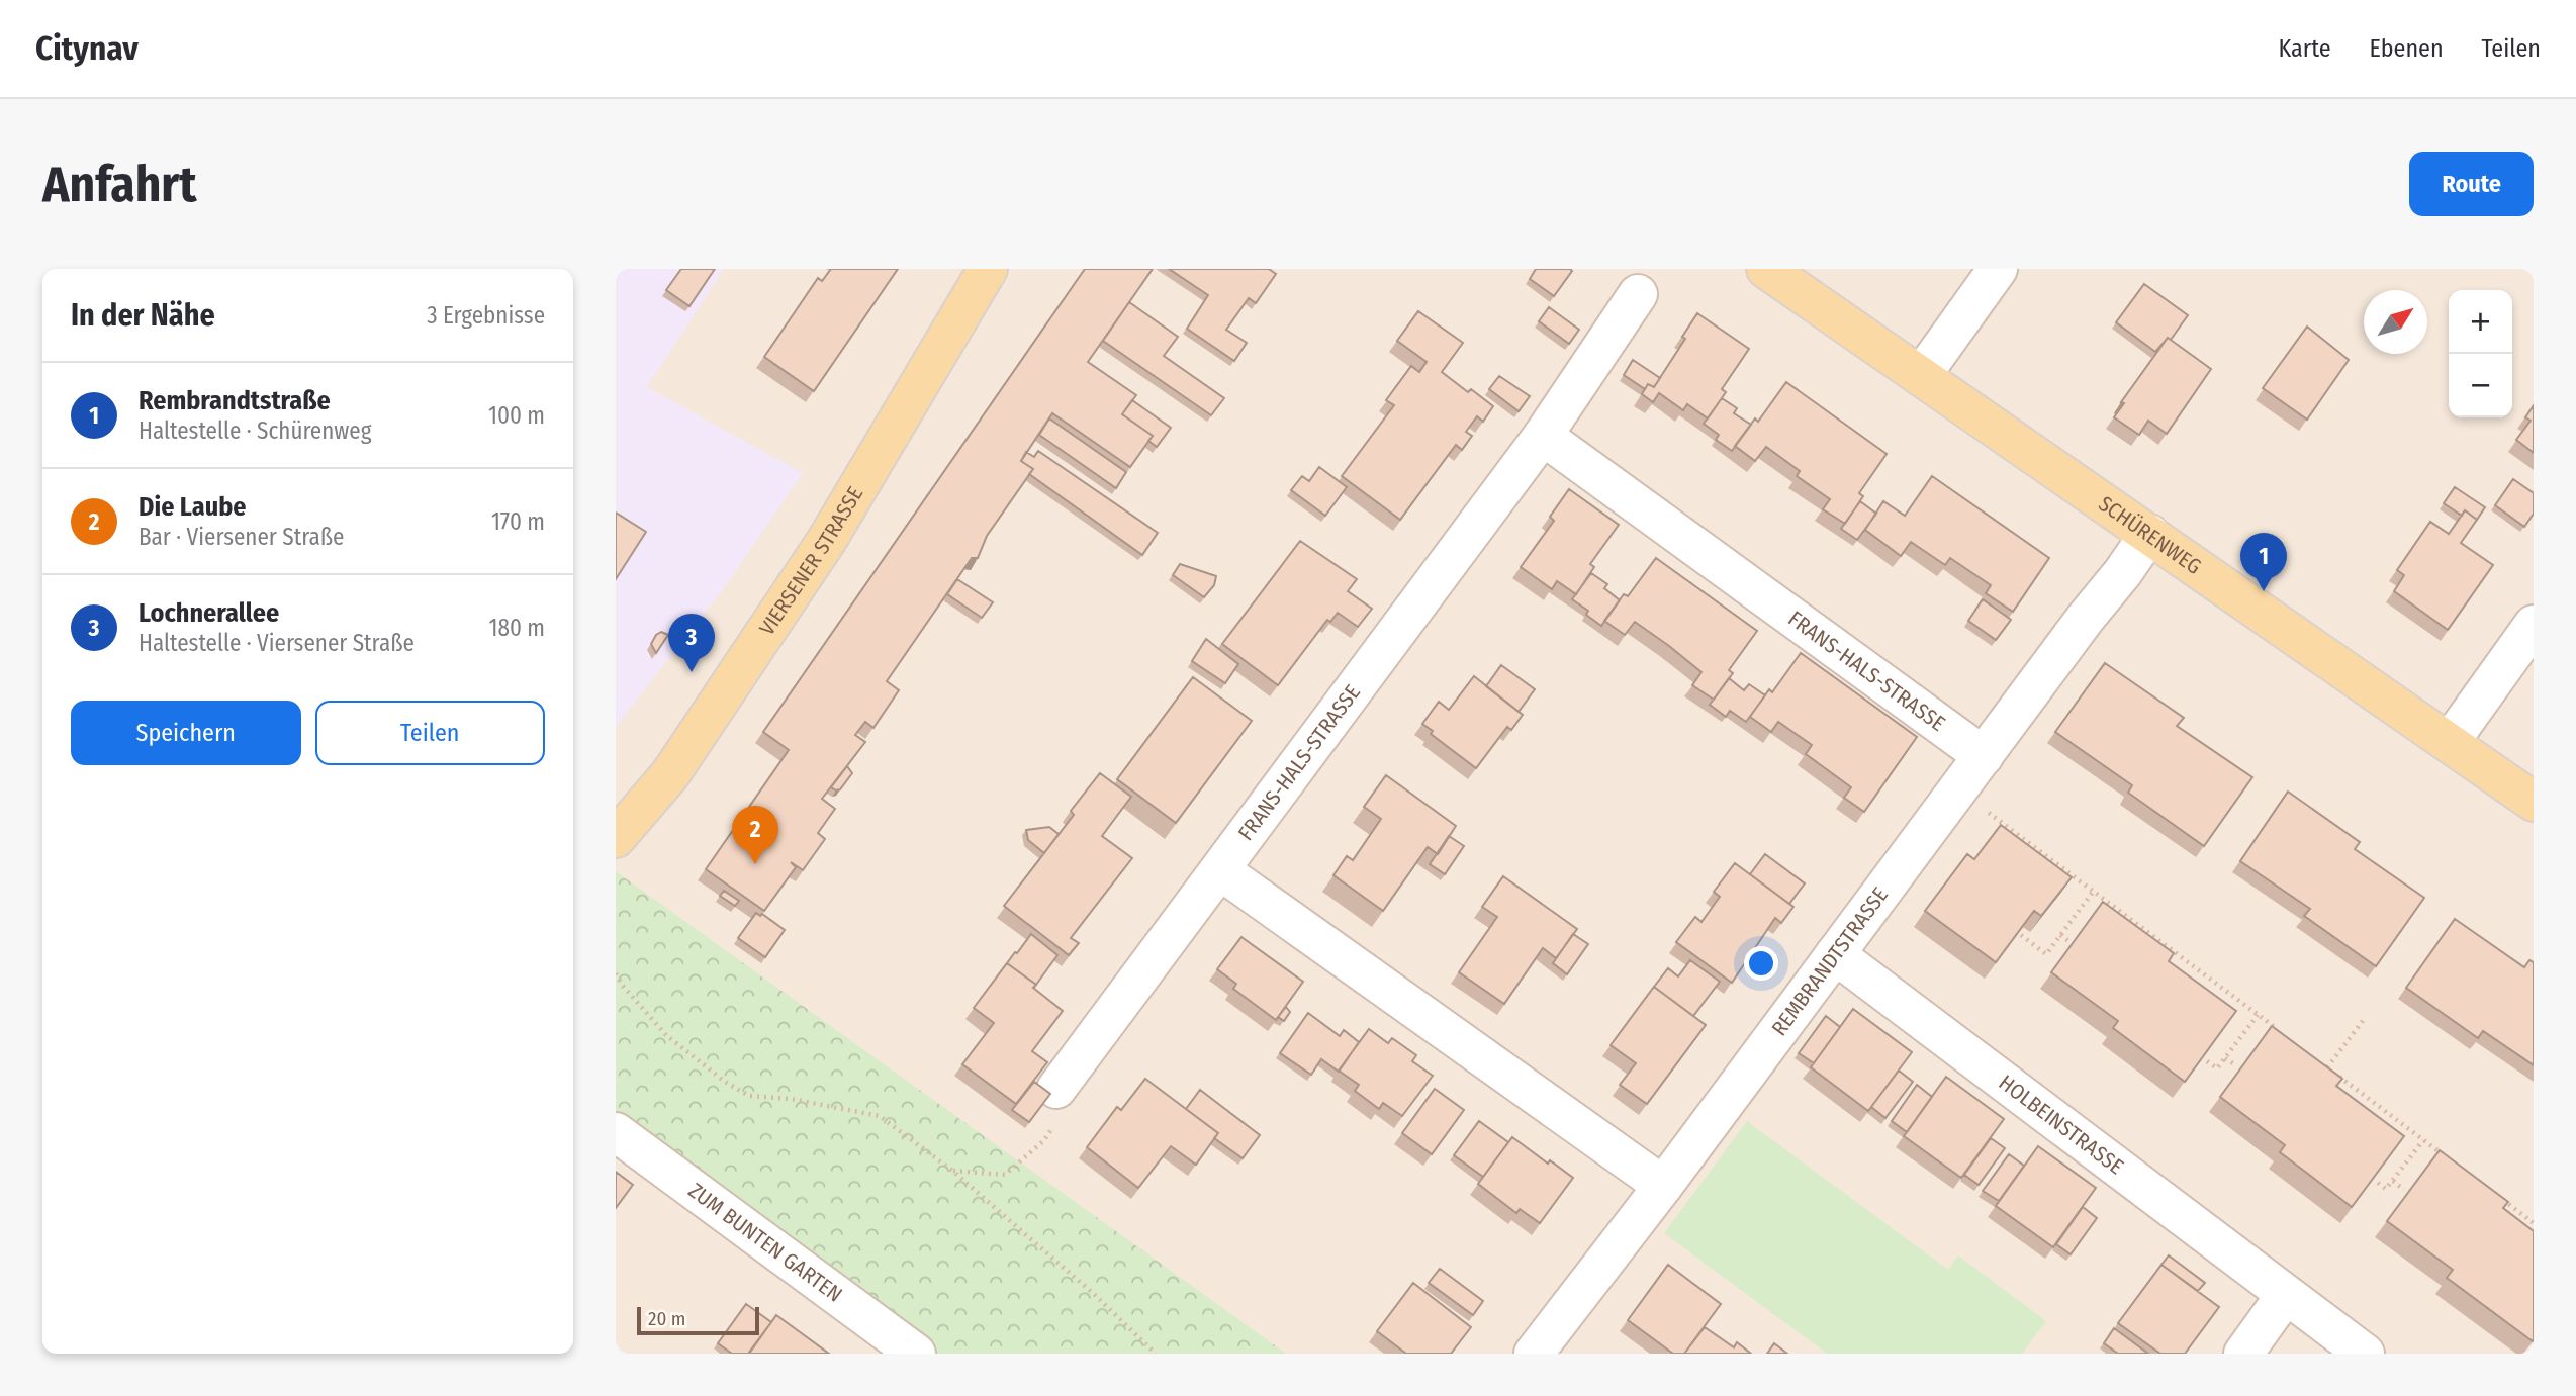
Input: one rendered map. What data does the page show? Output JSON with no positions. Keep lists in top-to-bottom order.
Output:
{
  "streets": {
    "main road": ["SCHÜRENWEG", "VIERSENER STRASSE"],
    "street": [
      "FRANS-HALS-STRASSE",
      "REMBRANDTSTRASSE",
      "HOLBEINSTRASSE",
      "ZUM BUNTEN GARTEN"
    ]
  },
  "crossings": [
    ["SCHÜRENWEG", "REMBRANDTSTRASSE"],
    ["FRANS-HALS-STRASSE", "REMBRANDTSTRASSE"],
    ["REMBRANDTSTRASSE", "HOLBEINSTRASSE"]
  ],
  "scale_bar": "20 m",
  "north": "top right",
  "page": {
    "header": "Citynav",
    "nav": ["Karte", "Ebenen", "Teilen"],
    "buttons": [
      "Route",
      ["Speichern", "Teilen"]
    ],
    "title": "Anfahrt",
    "heading": ["In der Nähe", "3 Ergebnisse"],
    "map_buttons": ["+", "−"],
    "list": [
      {
        "mark": "1",
        "name": "Rembrandtstraße",
        "note": "Haltestelle · Schürenweg",
        "value": "100 m"
      },
      {
        "mark": "2",
        "name": "Die Laube",
        "note": "Bar · Viersener Straße",
        "value": "170 m"
      },
      {
        "mark": "3",
        "name": "Lochnerallee",
        "note": "Haltestelle · Viersener Straße",
        "value": "180 m"
      }
    ],
    "pins": ["1", "3", "2"],
    "scale": "20 m"
  }
}
